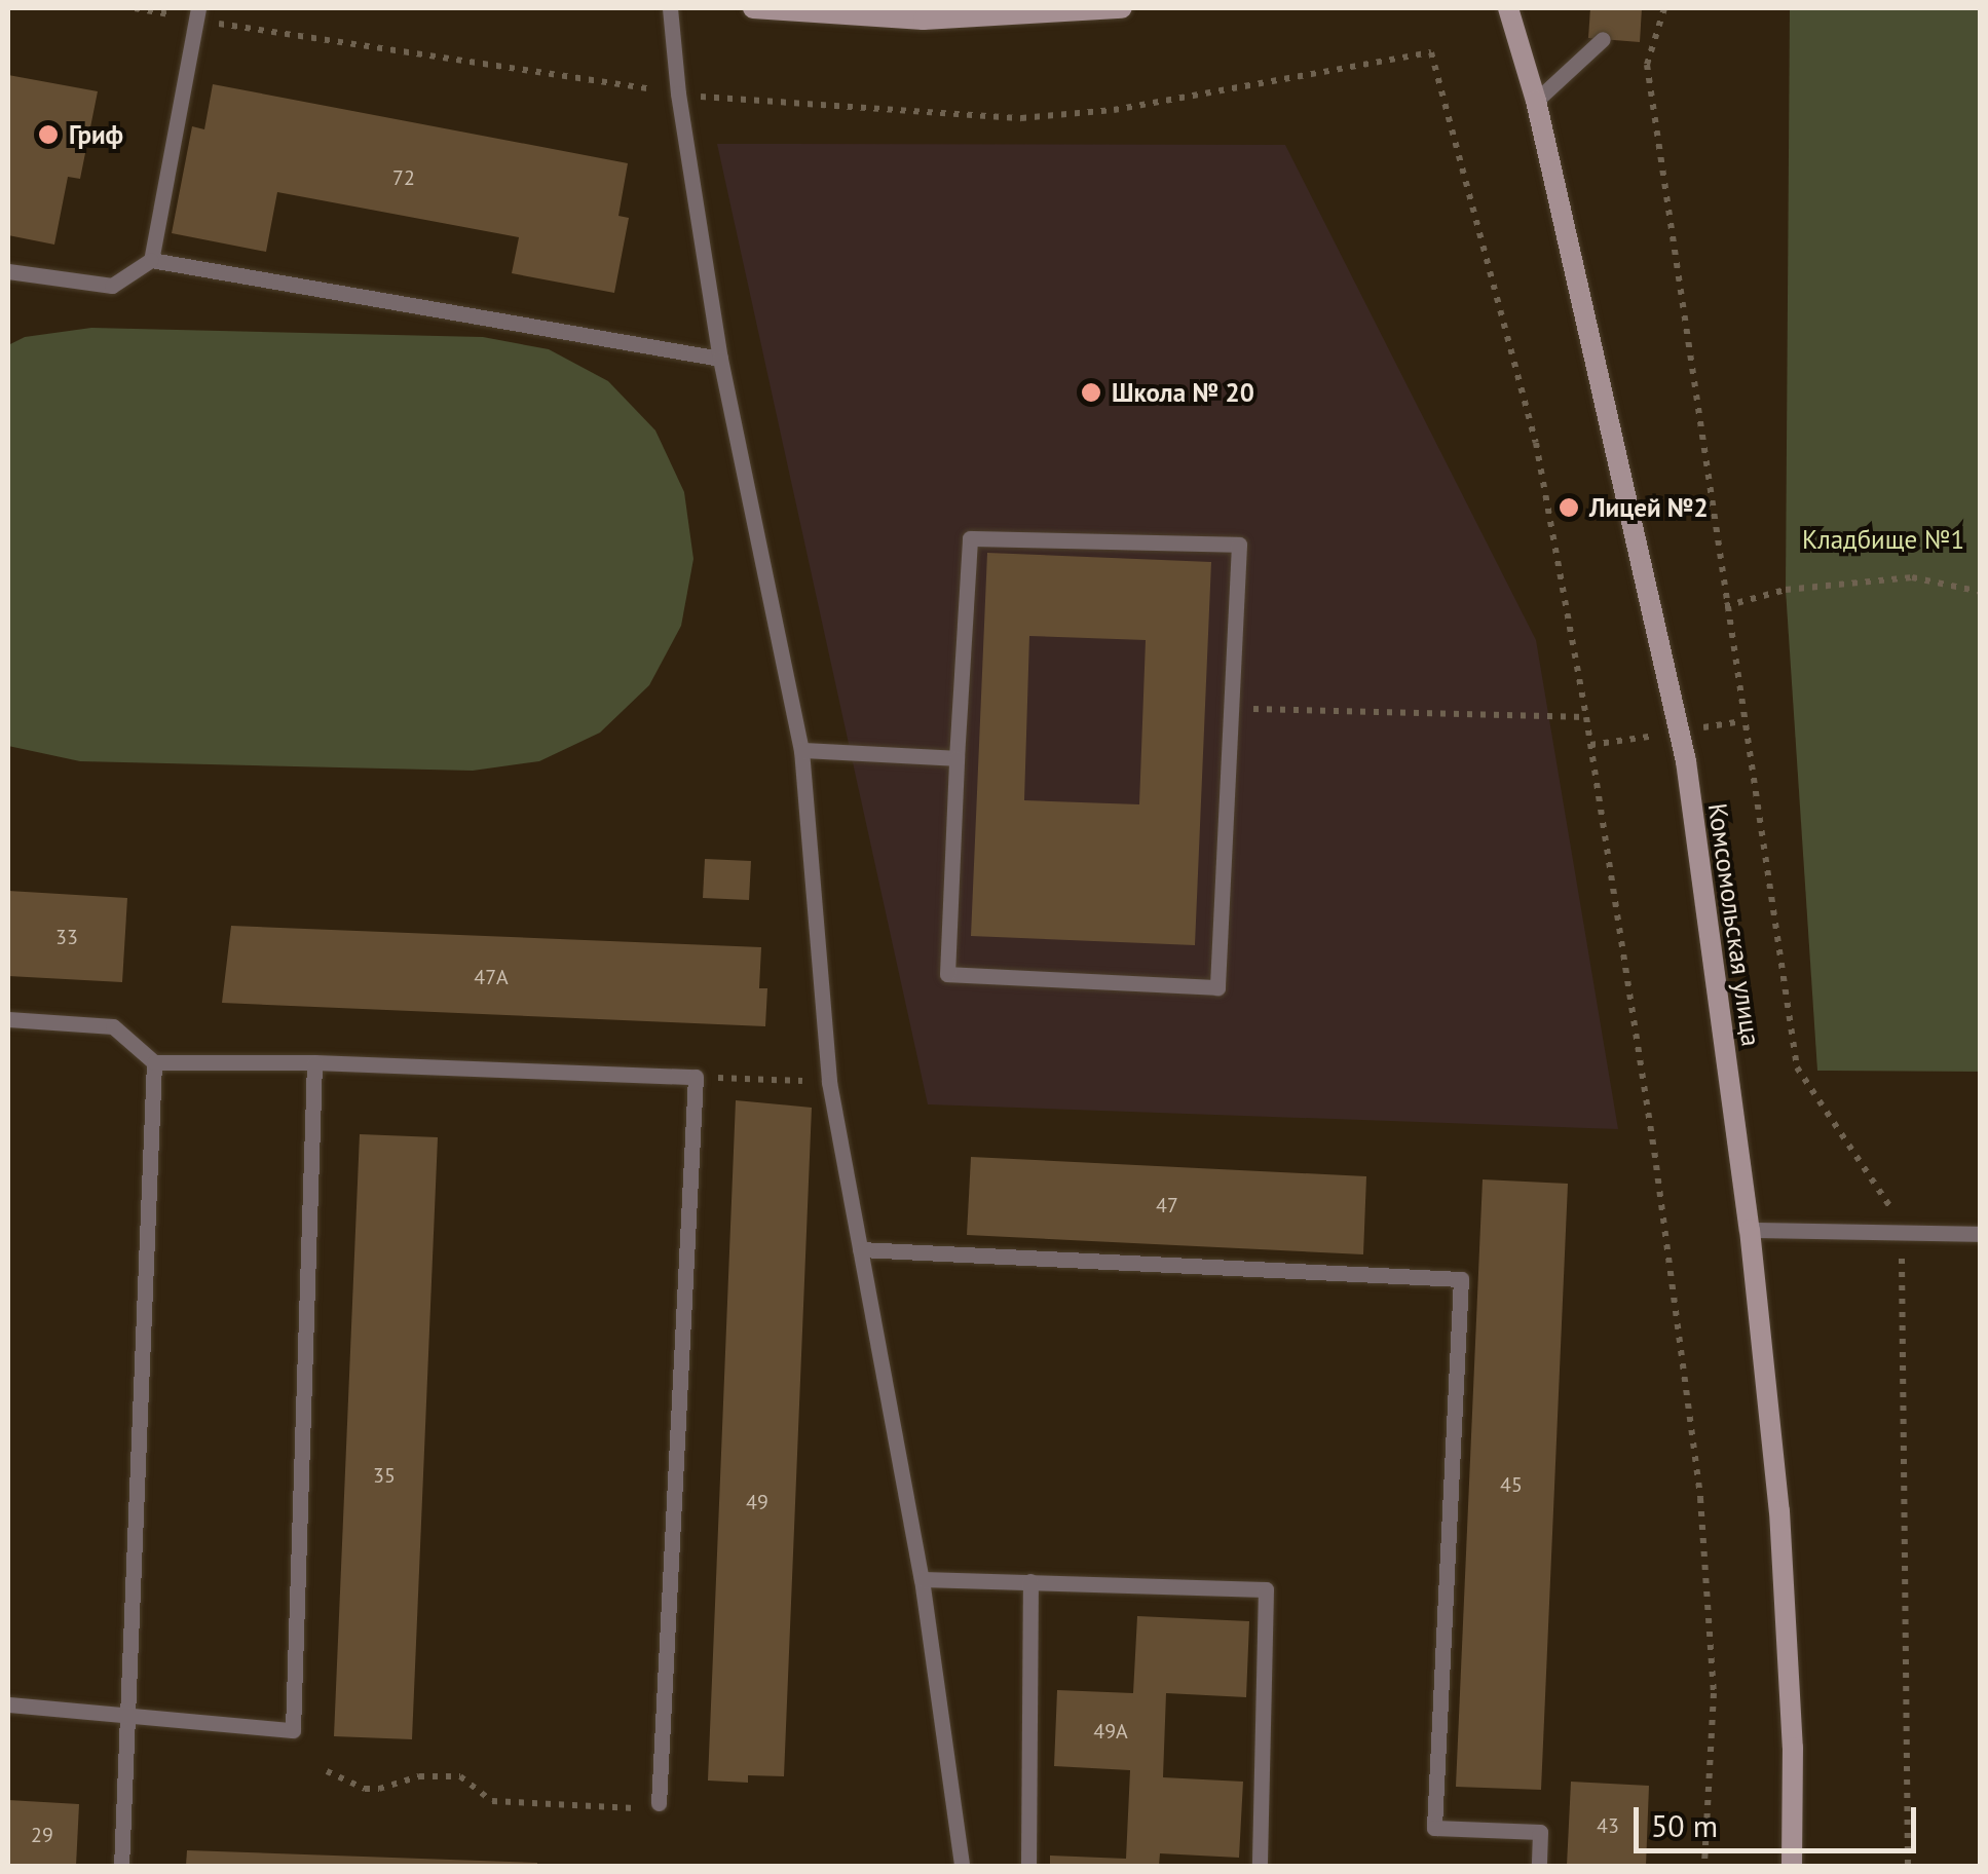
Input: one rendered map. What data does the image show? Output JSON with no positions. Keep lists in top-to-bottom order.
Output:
{
  "streets": {
    "main road": ["Комсомольская улица"]
  },
  "parks": ["Кладбище №1"],
  "places": ["Гриф", "Школа № 20", "Лицей №2"],
  "house_numbers": [
    "72",
    "33",
    "47А",
    "47",
    "35",
    "45",
    "49",
    "49А",
    "43",
    "29"
  ],
  "scale_bar": "50 m"
}
